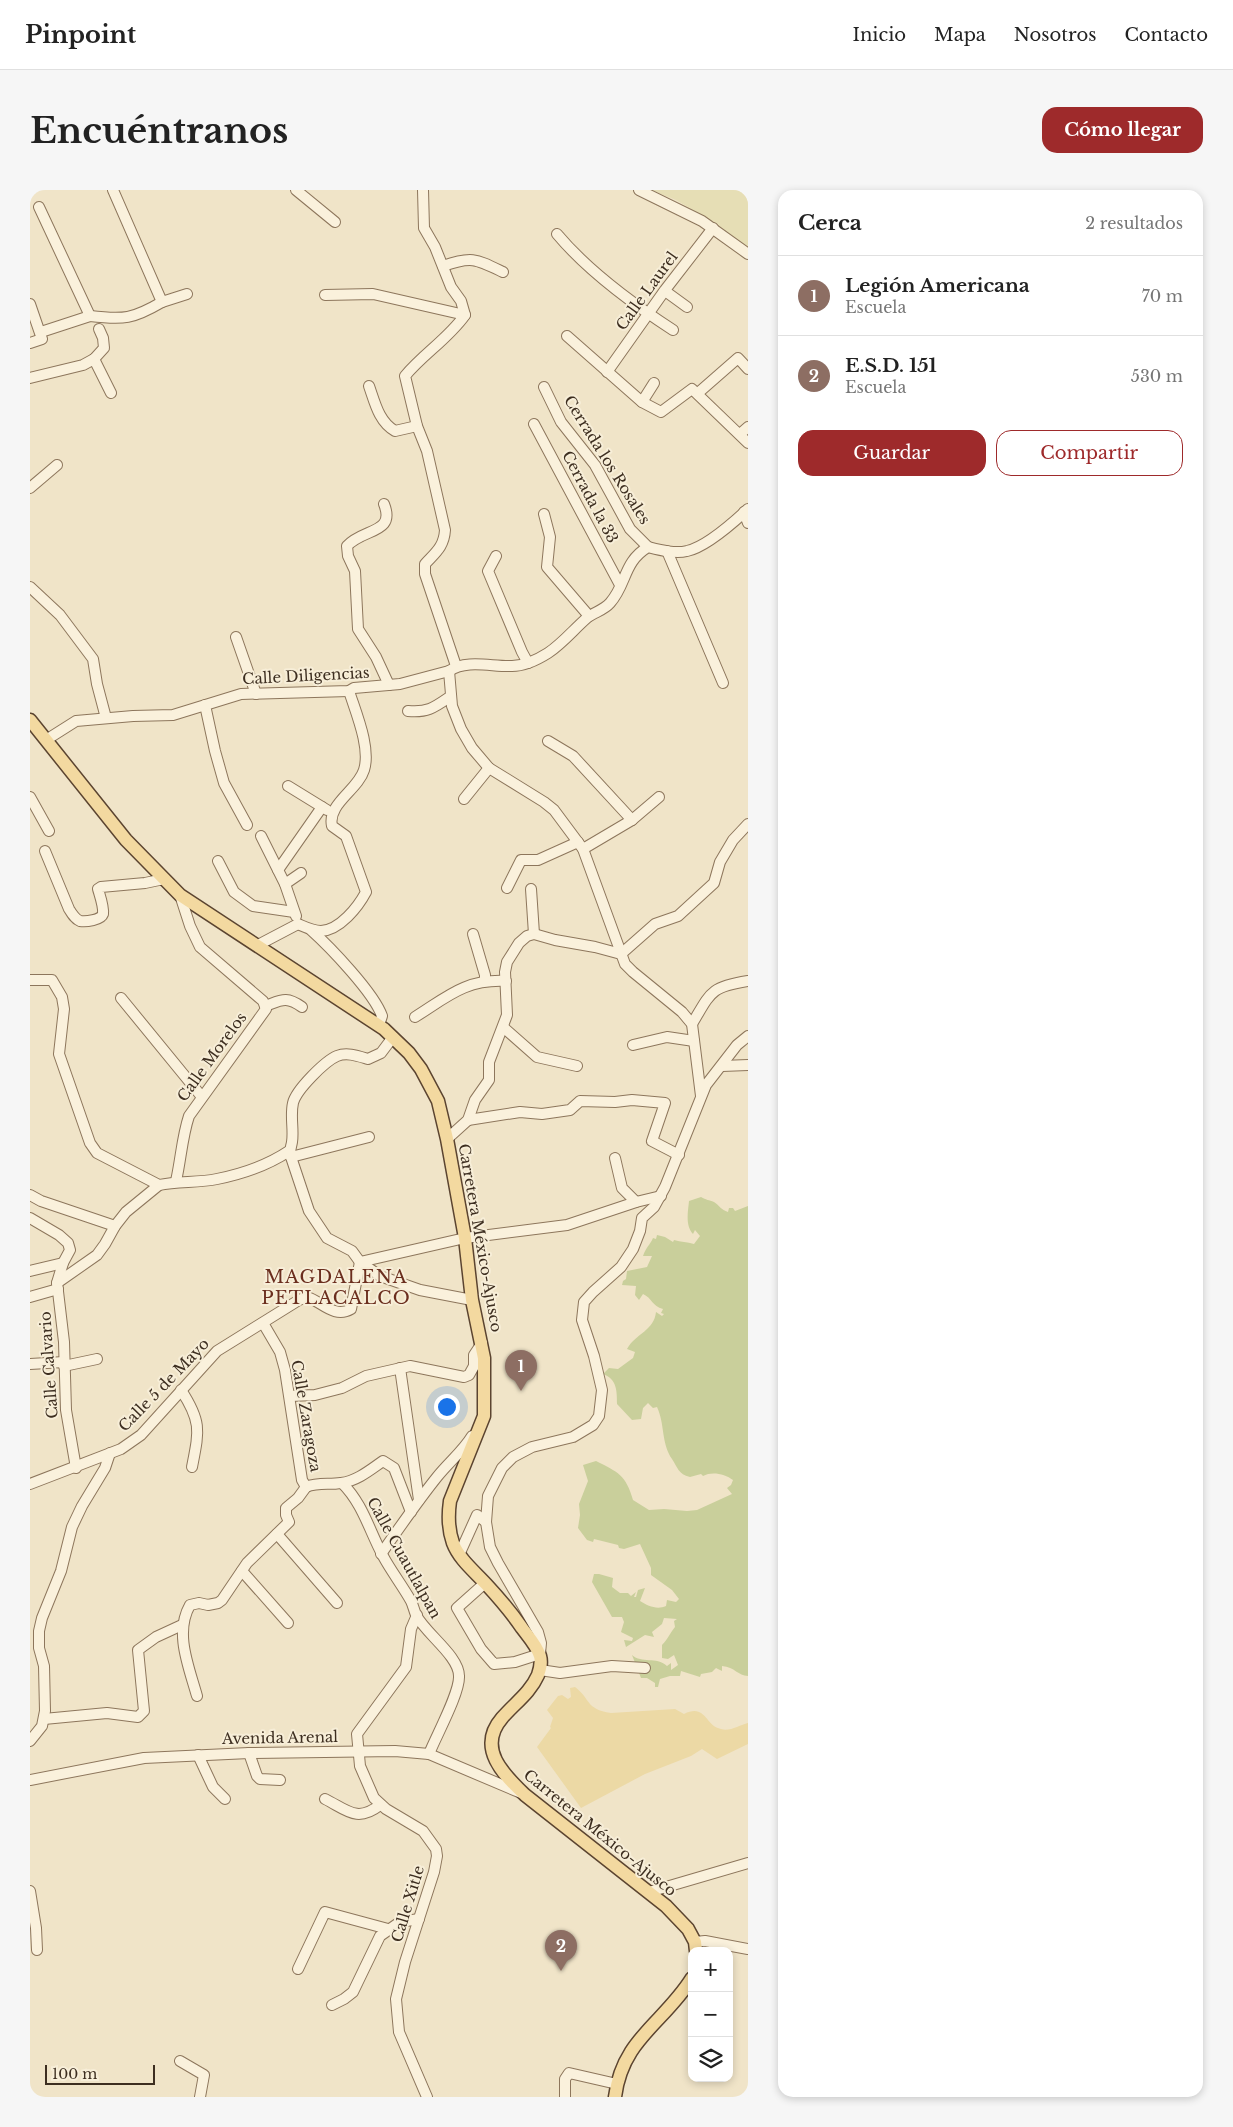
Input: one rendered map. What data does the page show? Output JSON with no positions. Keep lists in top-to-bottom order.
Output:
{
  "streets": {
    "main road": ["Carretera México-Ajusco"],
    "street": [
      "Calle Laurel",
      "Cerrada los Rosales",
      "Cerrada la 33",
      "Calle Diligencias",
      "Calle Morelos",
      "Calle Calvario",
      "Calle 5 de Mayo",
      "Calle Zaragoza",
      "Calle Cuautlalpan",
      "Avenida Arenal",
      "Calle Xitle"
    ]
  },
  "crossings": [
    ["Cerrada los Rosales", "Calle Diligencias"],
    ["Cerrada la 33", "Calle Diligencias"],
    ["Calle Diligencias", "Carretera México-Ajusco"],
    ["Calle Morelos", "Carretera México-Ajusco"],
    ["Carretera México-Ajusco", "Avenida Arenal"],
    ["Calle Calvario", "Calle 5 de Mayo"],
    ["Calle 5 de Mayo", "Calle Zaragoza"],
    ["Calle Cuautlalpan", "Avenida Arenal"],
    ["Calle Cuautlalpan", "Calle Xitle"],
    ["Avenida Arenal", "Calle Xitle"]
  ],
  "districts": ["MAGDALENA PETLACALCO"],
  "scale_bar": "100 m",
  "page": {
    "header": "Pinpoint",
    "nav": [
      "Inicio",
      "Mapa",
      "Nosotros",
      "Contacto"
    ],
    "buttons": [
      "Cómo llegar",
      ["Guardar", "Compartir"]
    ],
    "title": "Encuéntranos",
    "heading": ["Cerca", "2 resultados"],
    "list": [
      {
        "mark": "1",
        "name": "Legión Americana",
        "note": "Escuela",
        "value": "70 m"
      },
      {
        "mark": "2",
        "name": "E.S.D. 151",
        "note": "Escuela",
        "value": "530 m"
      }
    ],
    "pins": ["1", "2"],
    "map_buttons": ["+", "−"],
    "scale": "100 m"
  }
}
